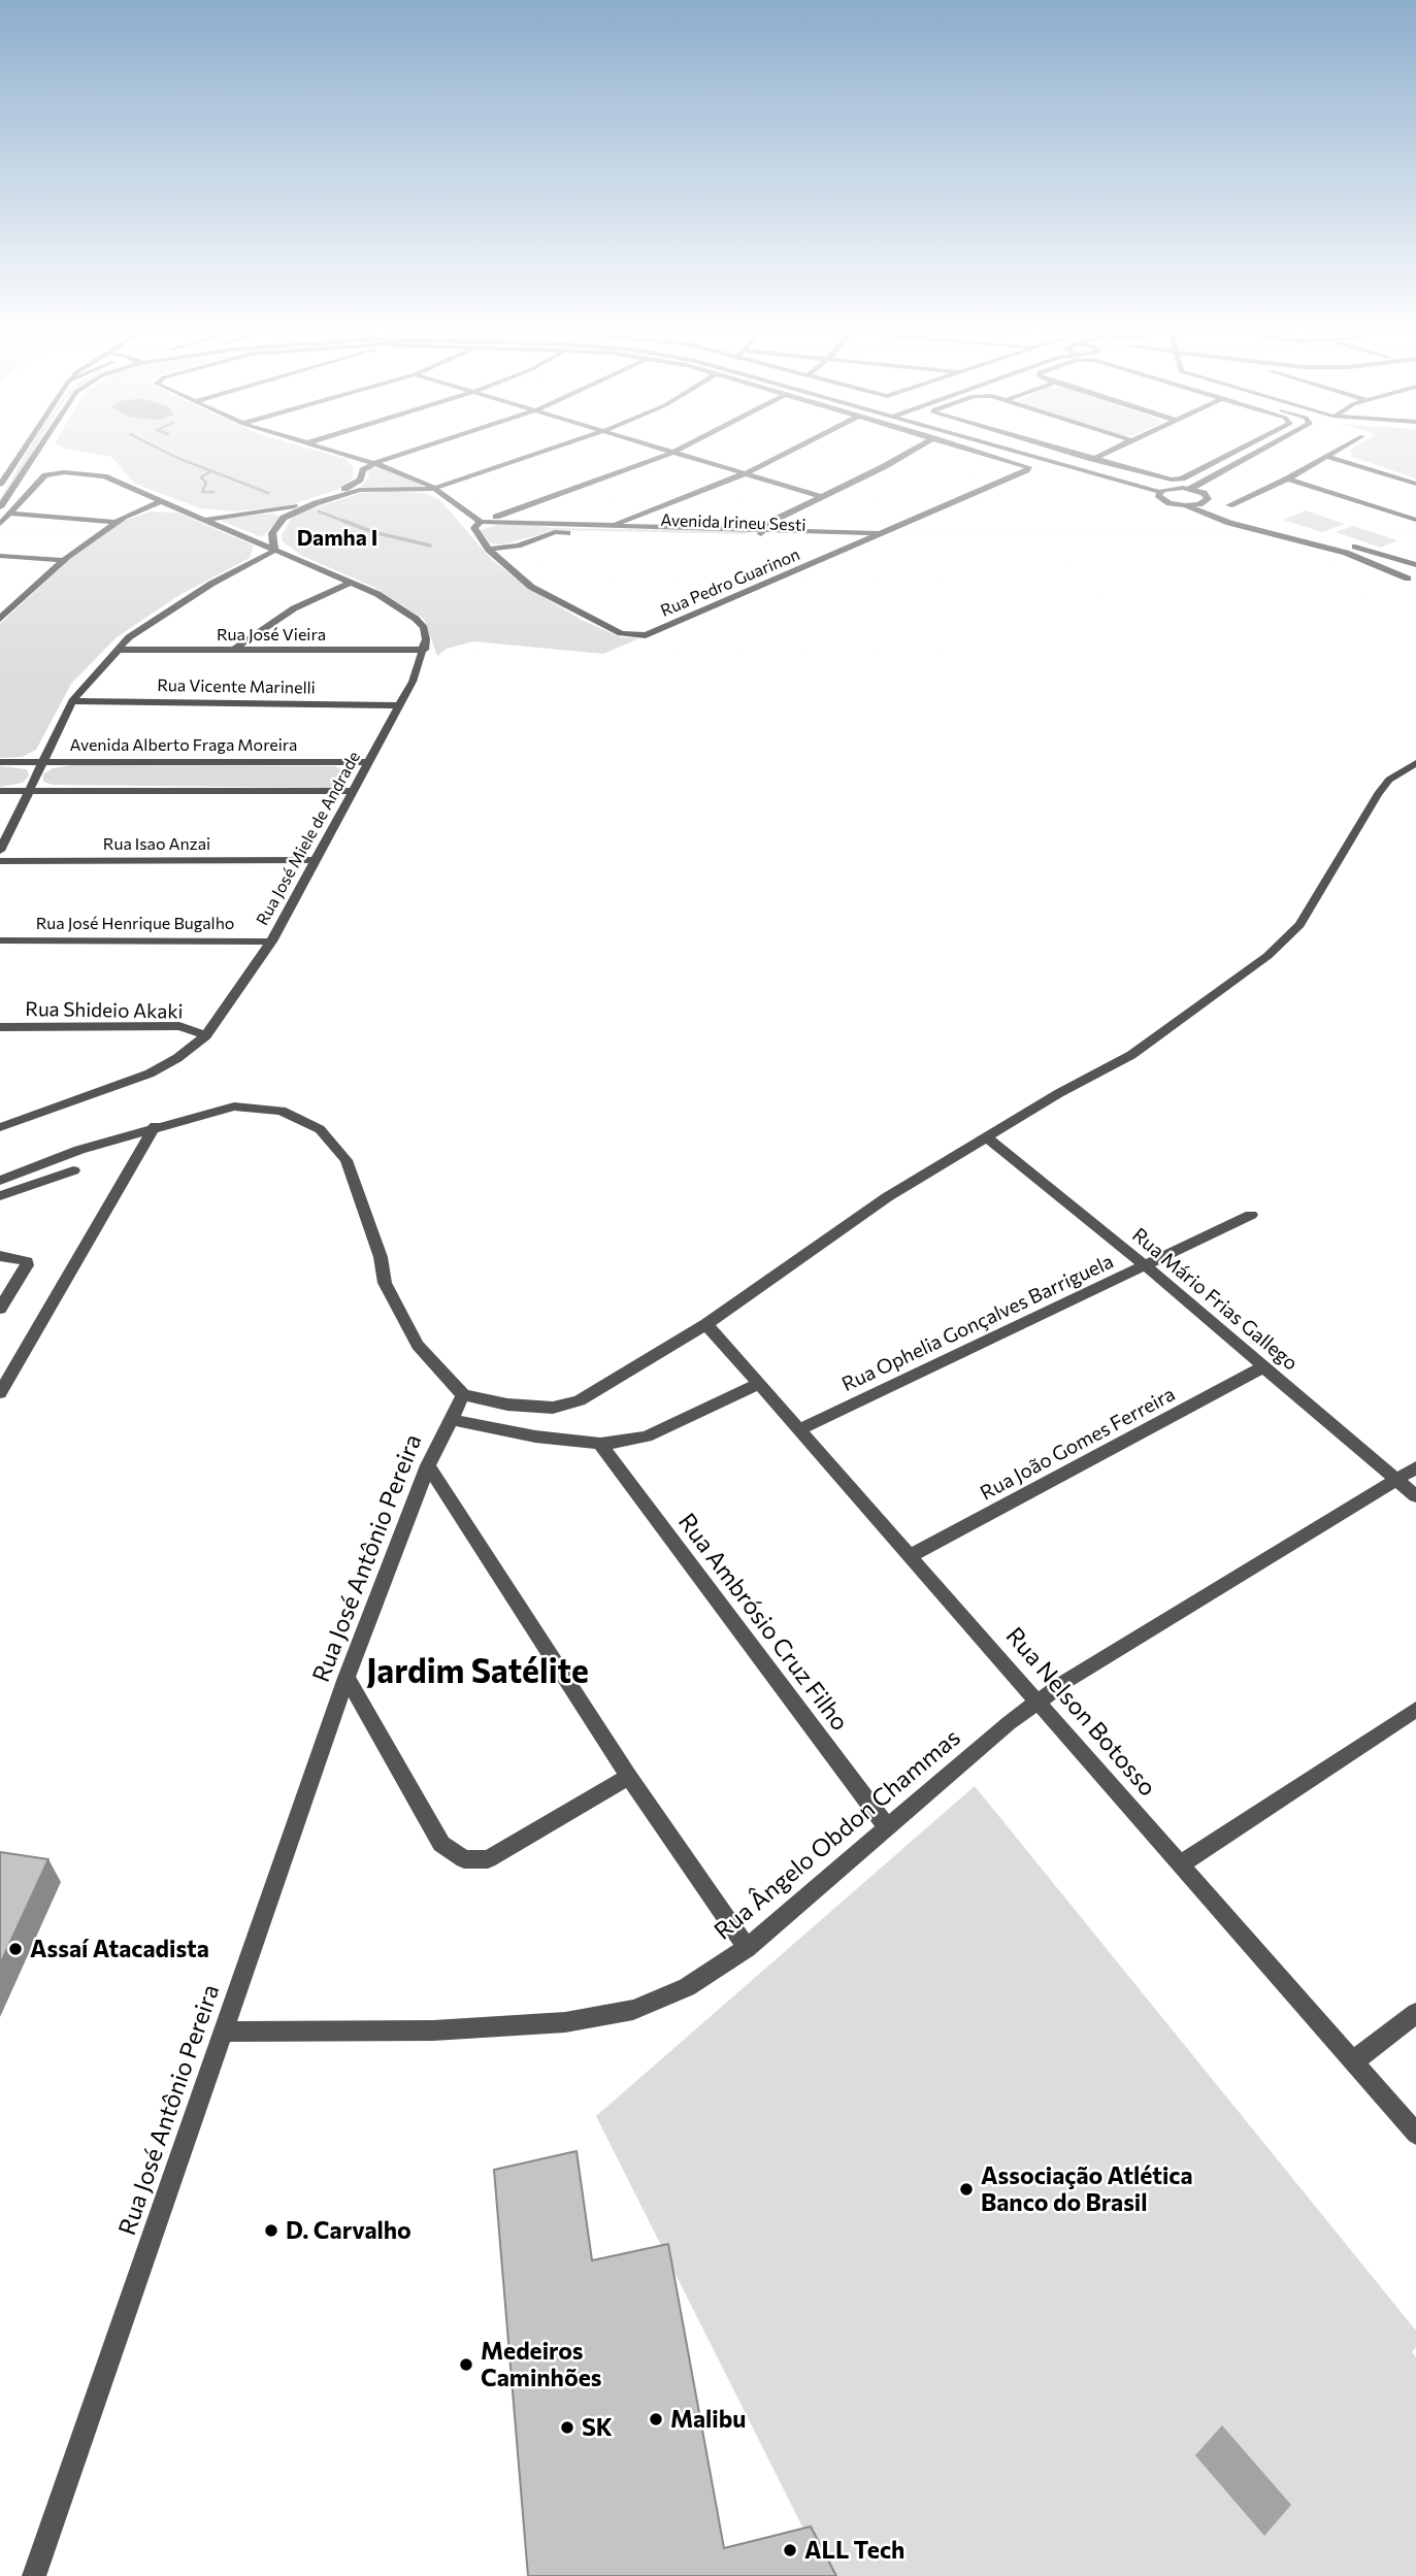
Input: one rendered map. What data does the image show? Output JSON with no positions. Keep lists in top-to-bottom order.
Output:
{
  "streets": {
    "street": [
      "Avenida Irineu Sesti",
      "Rua Pedro Guarinon",
      "Rua José Vieira",
      "Rua Vicente Marinelli",
      "Avenida Alberto Fraga Moreira",
      "Rua José Miele de Andrade",
      "Rua Isao Anzai",
      "Rua José Henrique Bugalho",
      "Rua Shideio Akaki",
      "Rua Mário Frias Gallego",
      "Rua Ophelia Gonçalves Barriguela",
      "Rua João Gomes Ferreira",
      "Rua José Antônio Pereira",
      "Rua Ambrósio Cruz Filho",
      "Rua Nelson Botosso",
      "Rua Ângelo Obdon Chammas"
    ]
  },
  "crossings": [
    ["Avenida Irineu Sesti", "Rua Pedro Guarinon"],
    ["Rua José Vieira", "Rua José Miele de Andrade"],
    ["Rua Vicente Marinelli", "Rua José Miele de Andrade"],
    ["Avenida Alberto Fraga Moreira", "Rua José Miele de Andrade"],
    ["Rua José Miele de Andrade", "Rua Isao Anzai"],
    ["Rua José Miele de Andrade", "Rua José Henrique Bugalho"],
    ["Rua José Miele de Andrade", "Rua Shideio Akaki"],
    ["Rua Mário Frias Gallego", "Rua Ophelia Gonçalves Barriguela"],
    ["Rua Mário Frias Gallego", "Rua João Gomes Ferreira"],
    ["Rua Mário Frias Gallego", "Rua Ângelo Obdon Chammas"],
    ["Rua Ophelia Gonçalves Barriguela", "Rua Nelson Botosso"],
    ["Rua João Gomes Ferreira", "Rua Nelson Botosso"],
    ["Rua José Antônio Pereira", "Rua Ângelo Obdon Chammas"],
    ["Rua Ambrósio Cruz Filho", "Rua Ângelo Obdon Chammas"],
    ["Rua Nelson Botosso", "Rua Ângelo Obdon Chammas"]
  ],
  "districts": ["Damha I", "Jardim Satélite"],
  "places": [
    "Assaí Atacadista",
    "Associação Atlética Banco do Brasil",
    "D. Carvalho",
    "Medeiros Caminhões",
    "Malibu",
    "SK",
    "ALL Tech"
  ]
}
